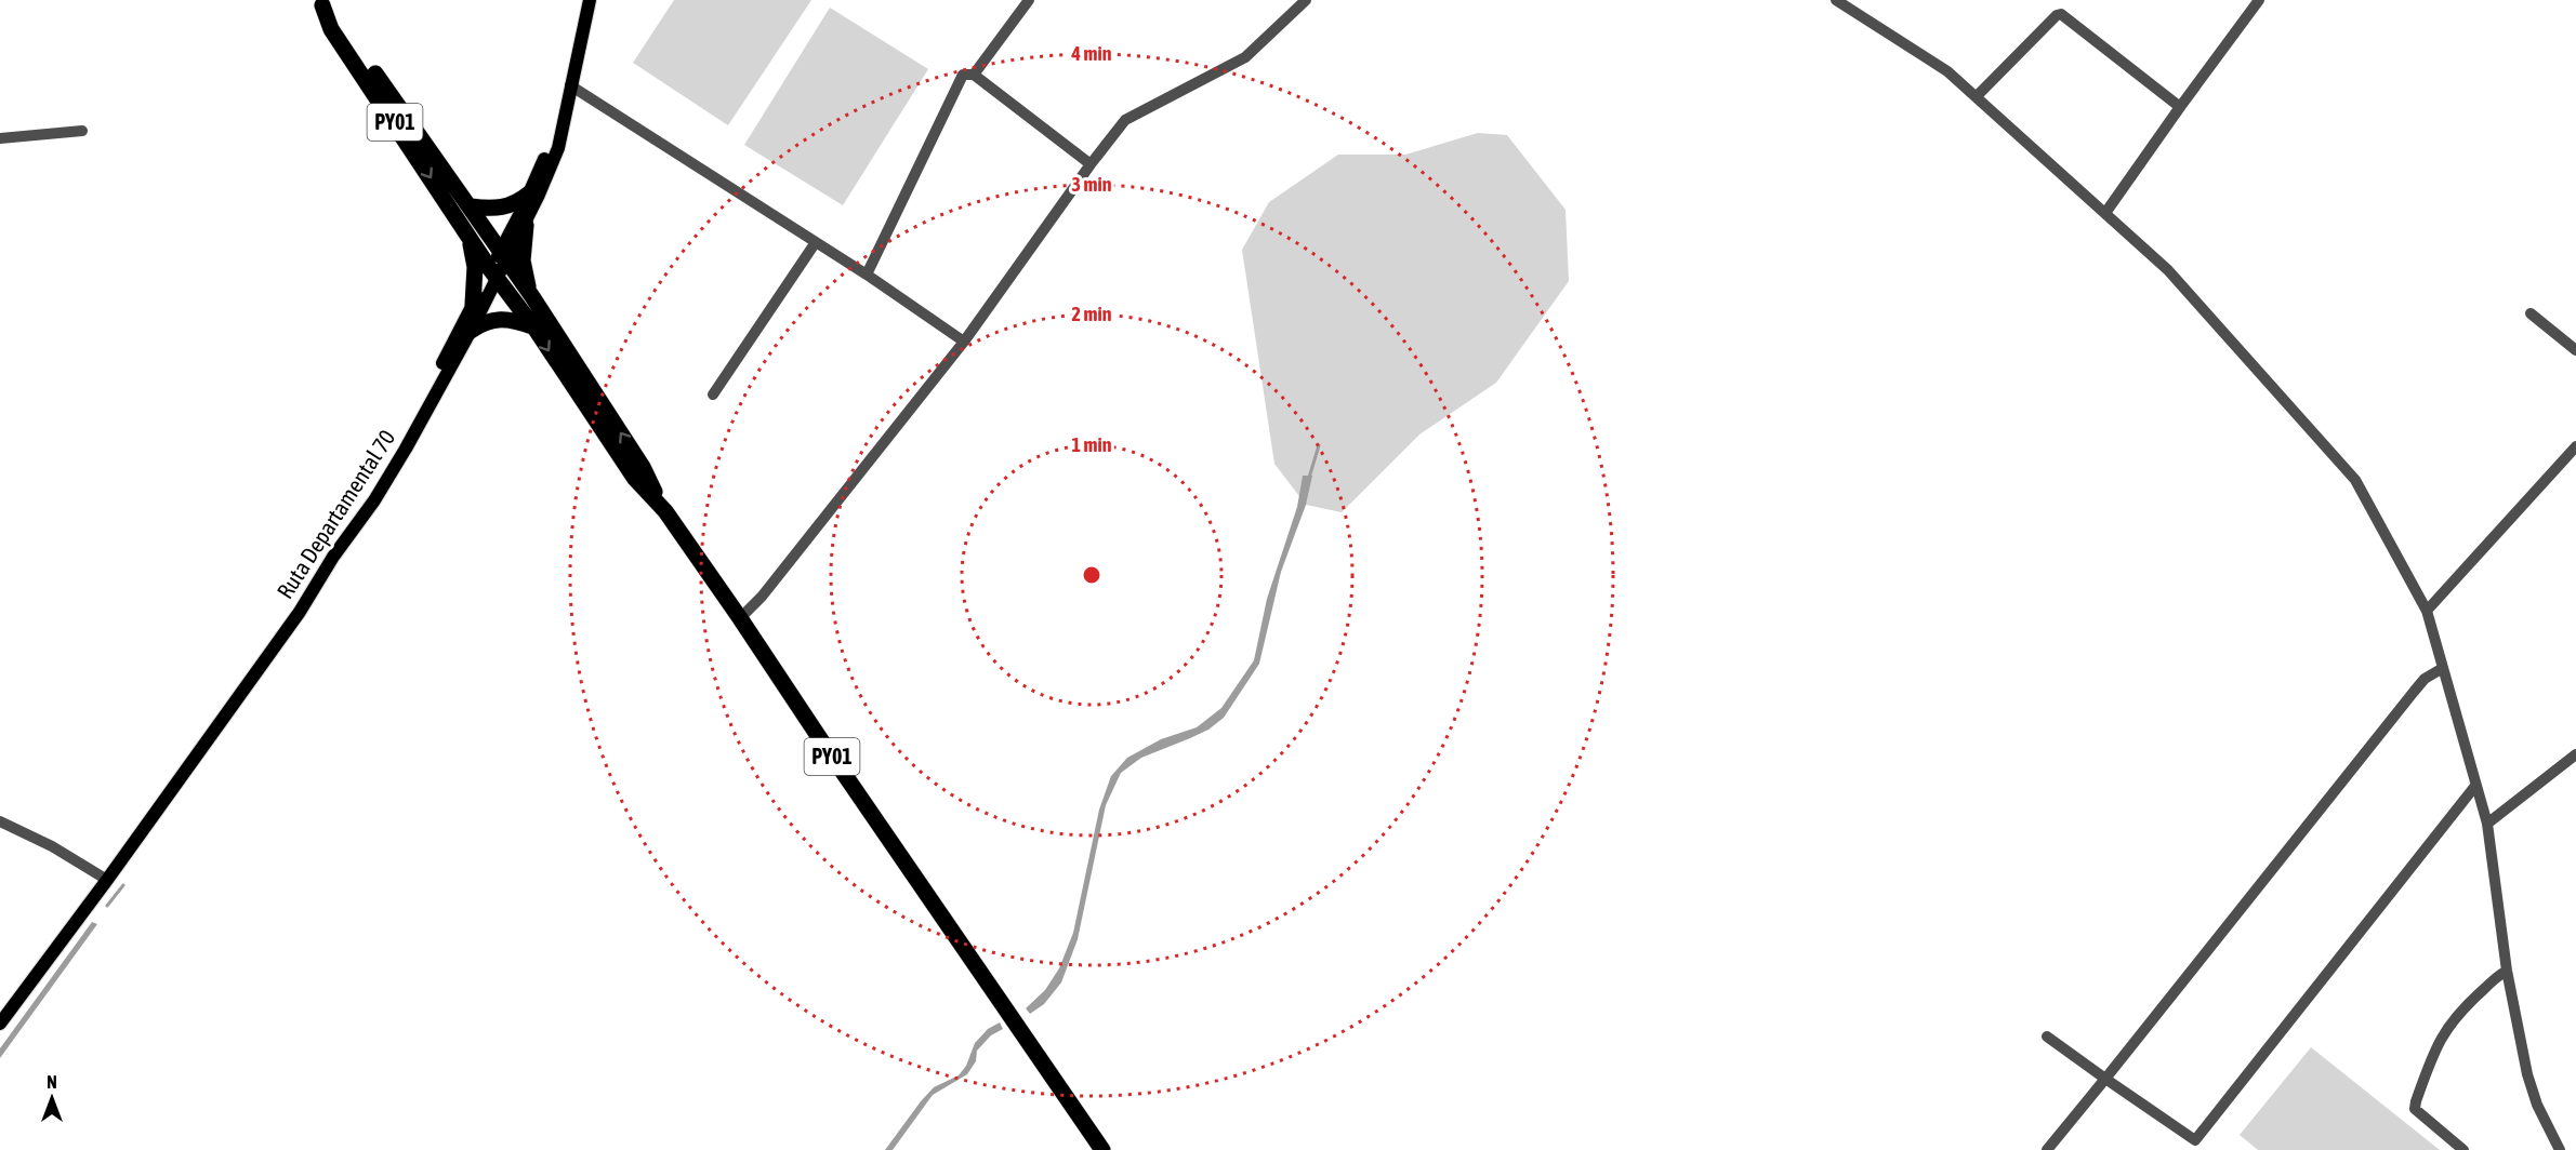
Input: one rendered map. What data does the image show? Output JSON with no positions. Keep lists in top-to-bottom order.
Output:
{
  "streets": {
    "highway": ["PY01"],
    "main road": ["Ruta Departamental 70"]
  },
  "crossings": [
    ["PY01", "Ruta Departamental 70"]
  ],
  "north": "top",
  "rings": [
    "4 min",
    "3 min",
    "2 min",
    "1 min"
  ]
}
